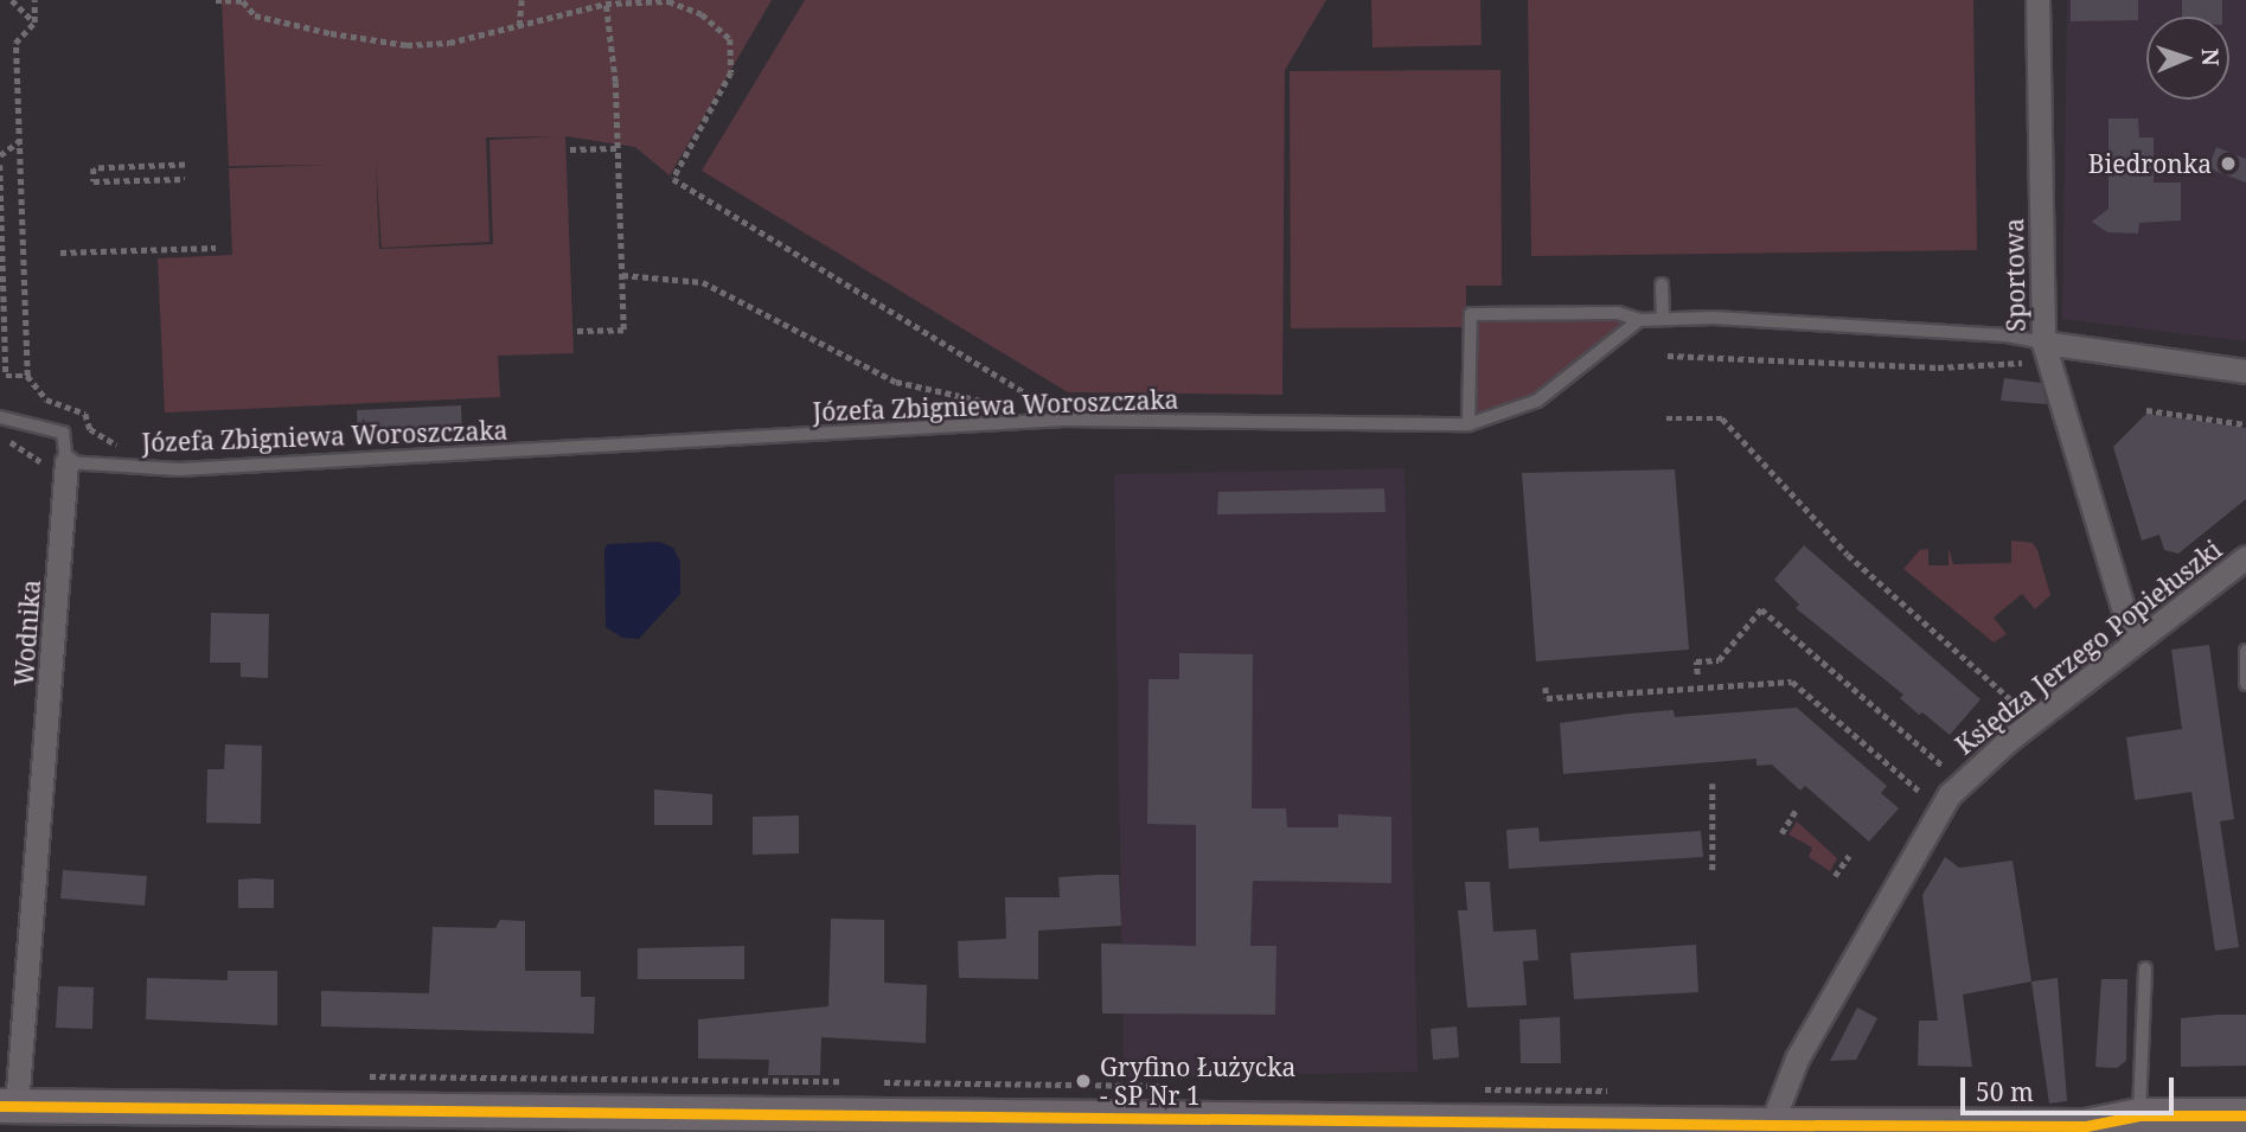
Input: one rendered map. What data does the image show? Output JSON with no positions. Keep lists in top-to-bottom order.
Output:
{
  "streets": {
    "street": ["Sportowa", "Wodnika", "Księdza Jerzego Popiełuszki"],
    "lane": ["Józefa Zbigniewa Woroszczaka"]
  },
  "crossings": [
    ["Józefa Zbigniewa Woroszczaka", "Wodnika"]
  ],
  "places": ["Biedronka", "Gryfino Łużycka - SP Nr 1"],
  "scale_bar": "50 m",
  "north": "right"
}
